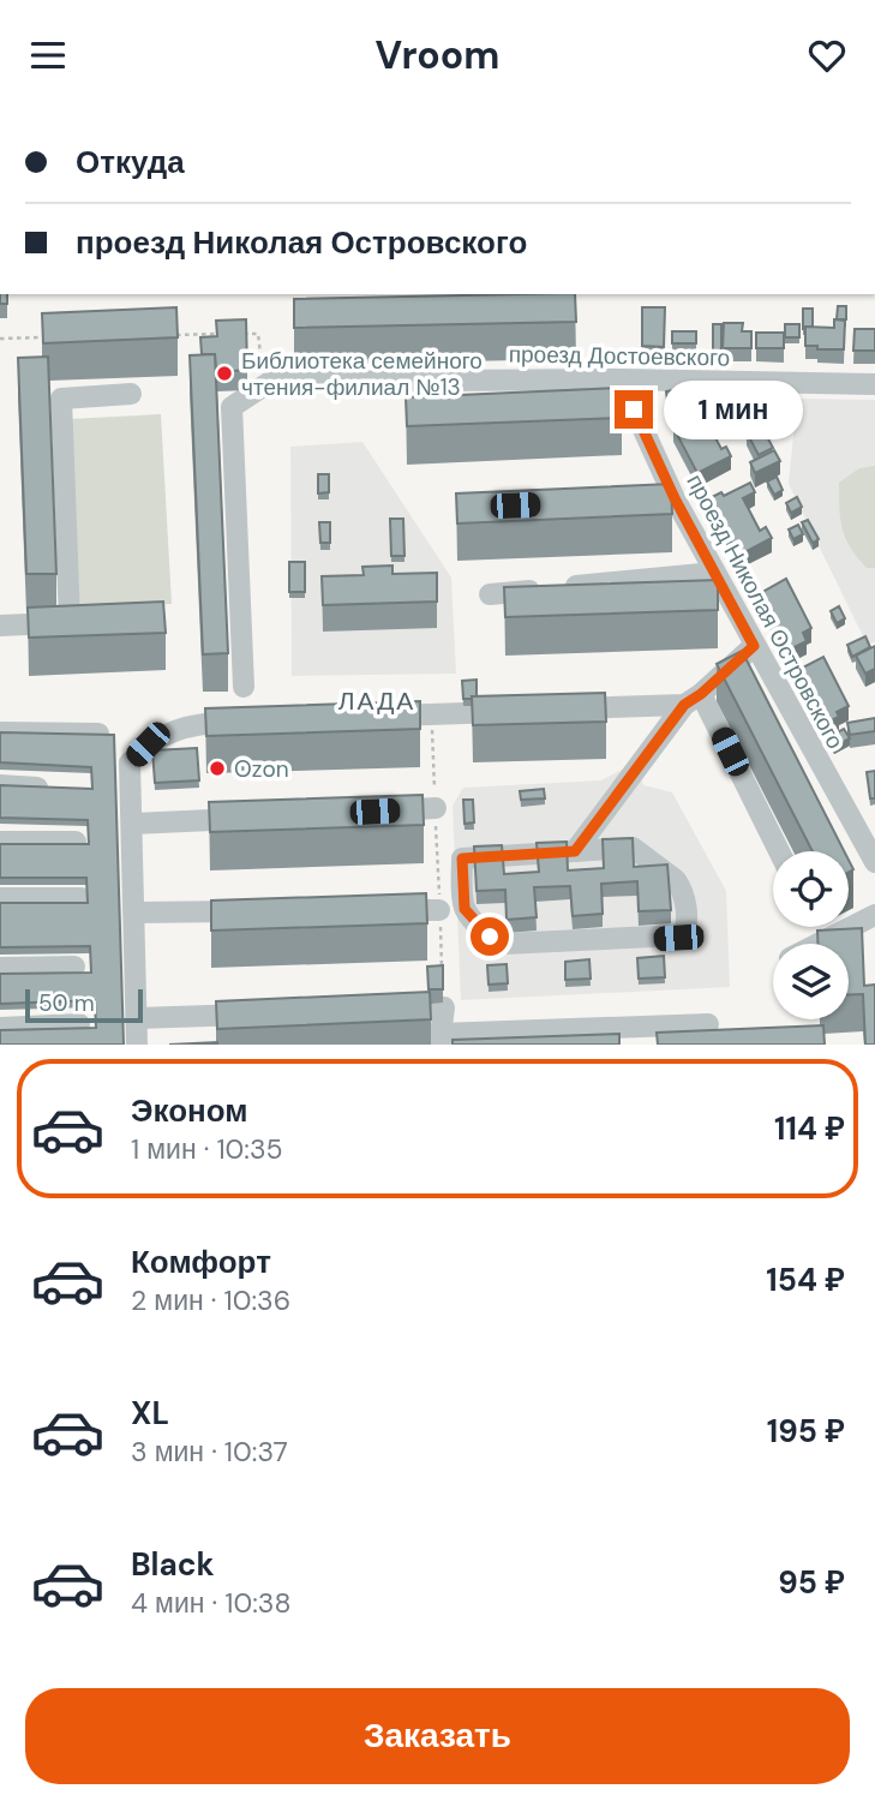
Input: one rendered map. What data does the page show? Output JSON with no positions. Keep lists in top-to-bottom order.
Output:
{
  "streets": {
    "street": ["проезд Достоевского", "проезд Николая Островского"]
  },
  "crossings": [
    ["проезд Достоевского", "проезд Николая Островского"]
  ],
  "districts": ["ЛАДА"],
  "places": ["Библиотека семейного чтения-филиал №13", "Ozon"],
  "scale_bar": "50 m",
  "page": {
    "header": "Vroom",
    "banner": ["Откуда", "проезд Николая Островского"],
    "bubble": "1 мин",
    "scale": "50 m",
    "list": [
      {
        "name": "Эконом",
        "note": "1 мин · 10:35",
        "value": "114 ₽"
      },
      {
        "name": "Комфорт",
        "note": "2 мин · 10:36",
        "value": "154 ₽"
      },
      {
        "name": "XL",
        "note": "3 мин · 10:37",
        "value": "195 ₽"
      },
      {
        "name": "Black",
        "note": "4 мин · 10:38",
        "value": "95 ₽"
      }
    ],
    "buttons": "Заказать"
  }
}
